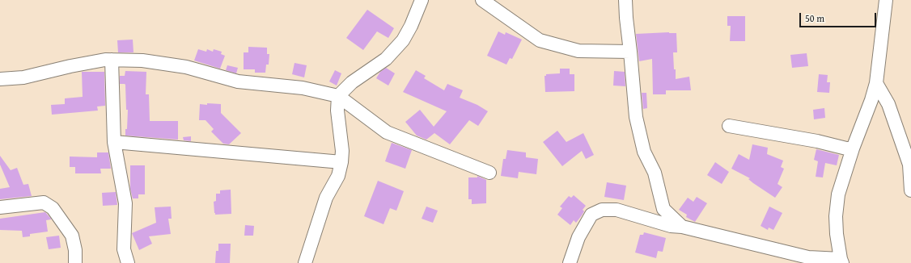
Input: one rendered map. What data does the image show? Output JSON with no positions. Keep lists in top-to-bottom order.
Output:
{
  "scale_bar": "50 m"
}
